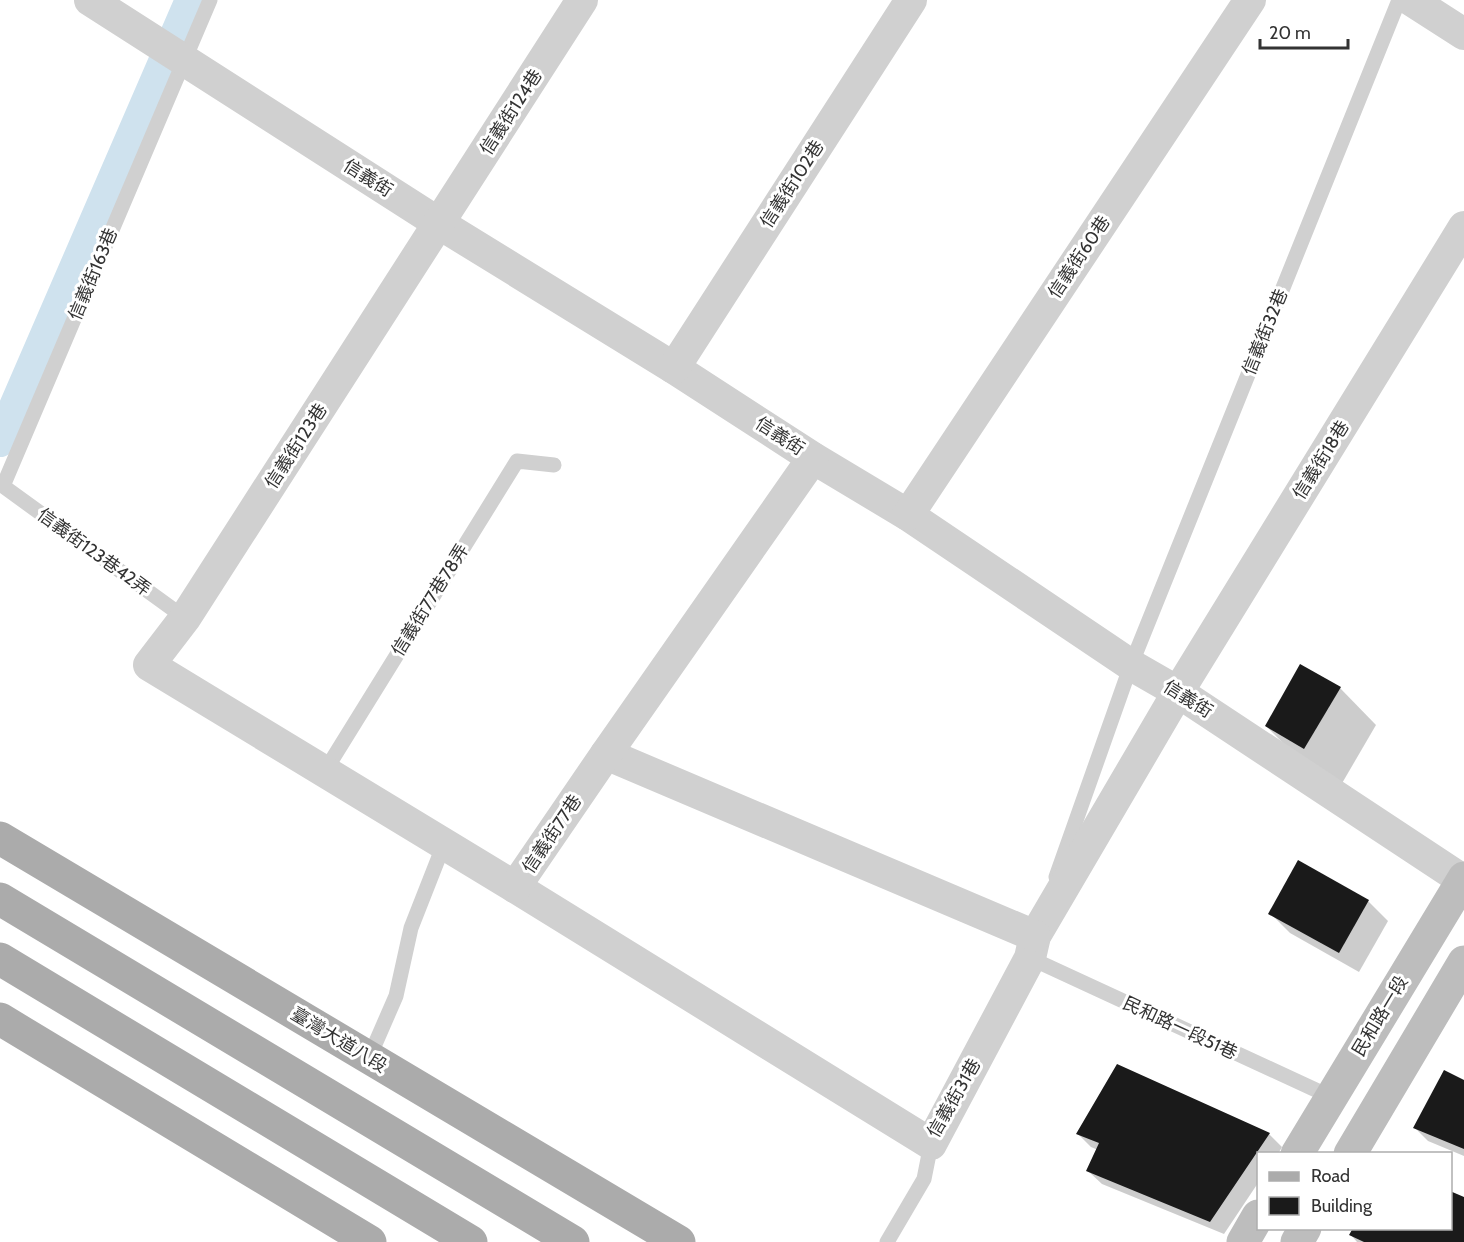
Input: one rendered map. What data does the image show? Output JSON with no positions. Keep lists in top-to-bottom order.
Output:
{
  "streets": {
    "main road": ["臺灣大道八段"],
    "street": [
      "信義街124巷",
      "信義街",
      "信義街102巷",
      "信義街60巷",
      "信義街123巷",
      "信義街18巷",
      "信義街77巷",
      "民和路一段",
      "信義街31巷"
    ],
    "lane": [
      "信義街163巷",
      "信義街32巷",
      "信義街123巷42弄",
      "信義街77巷78弄",
      "民和路一段51巷"
    ]
  },
  "crossings": [
    ["信義街124巷", "信義街"],
    ["信義街124巷", "信義街123巷"],
    ["信義街", "信義街102巷"],
    ["信義街", "信義街60巷"],
    ["信義街", "信義街163巷"],
    ["信義街", "信義街32巷"],
    ["信義街", "信義街123巷"],
    ["信義街", "信義街18巷"],
    ["信義街", "信義街77巷"],
    ["信義街", "民和路一段"],
    ["信義街", "信義街31巷"],
    ["信義街163巷", "信義街123巷42弄"],
    ["信義街32巷", "民和路一段51巷"],
    ["信義街32巷", "信義街31巷"],
    ["信義街123巷", "信義街123巷42弄"],
    ["信義街123巷", "信義街77巷"],
    ["信義街18巷", "信義街31巷"],
    ["信義街77巷78弄", "信義街77巷"],
    ["信義街77巷", "信義街31巷"],
    ["民和路一段", "民和路一段51巷"],
    ["民和路一段51巷", "信義街31巷"]
  ],
  "legend": ["Road", "Building"],
  "scale_bar": "20 m"
}
